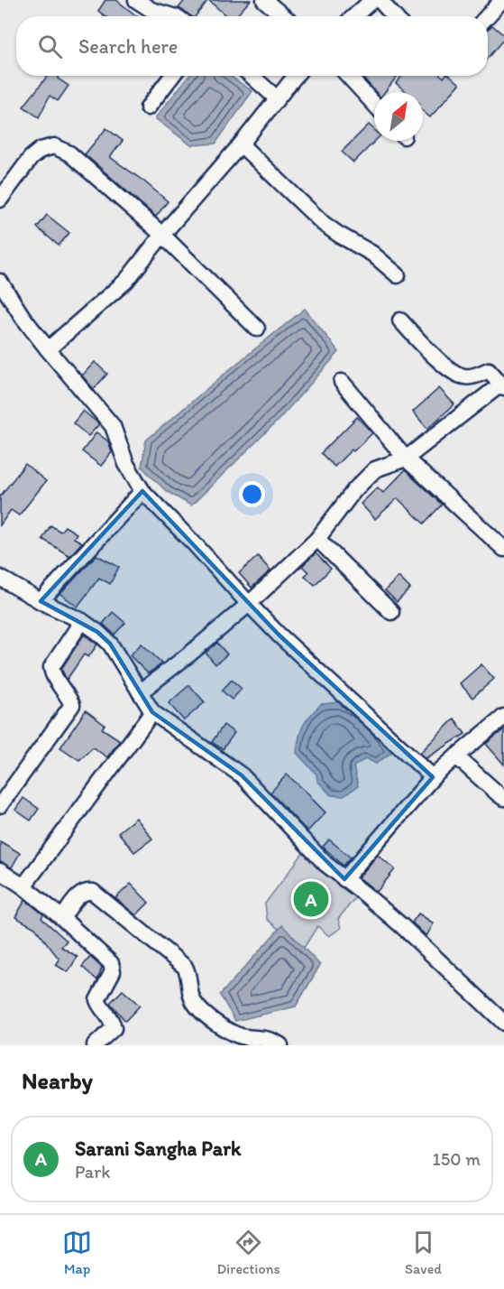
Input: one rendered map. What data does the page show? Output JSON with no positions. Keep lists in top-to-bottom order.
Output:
{
  "north": "top right",
  "page": {
    "search": "Search here",
    "pins": "A",
    "heading": "Nearby",
    "list": [
      {
        "mark": "A",
        "name": "Sarani Sangha Park",
        "note": "Park",
        "value": "150 m"
      }
    ],
    "nav": ["Map", "Directions", "Saved"]
  }
}
